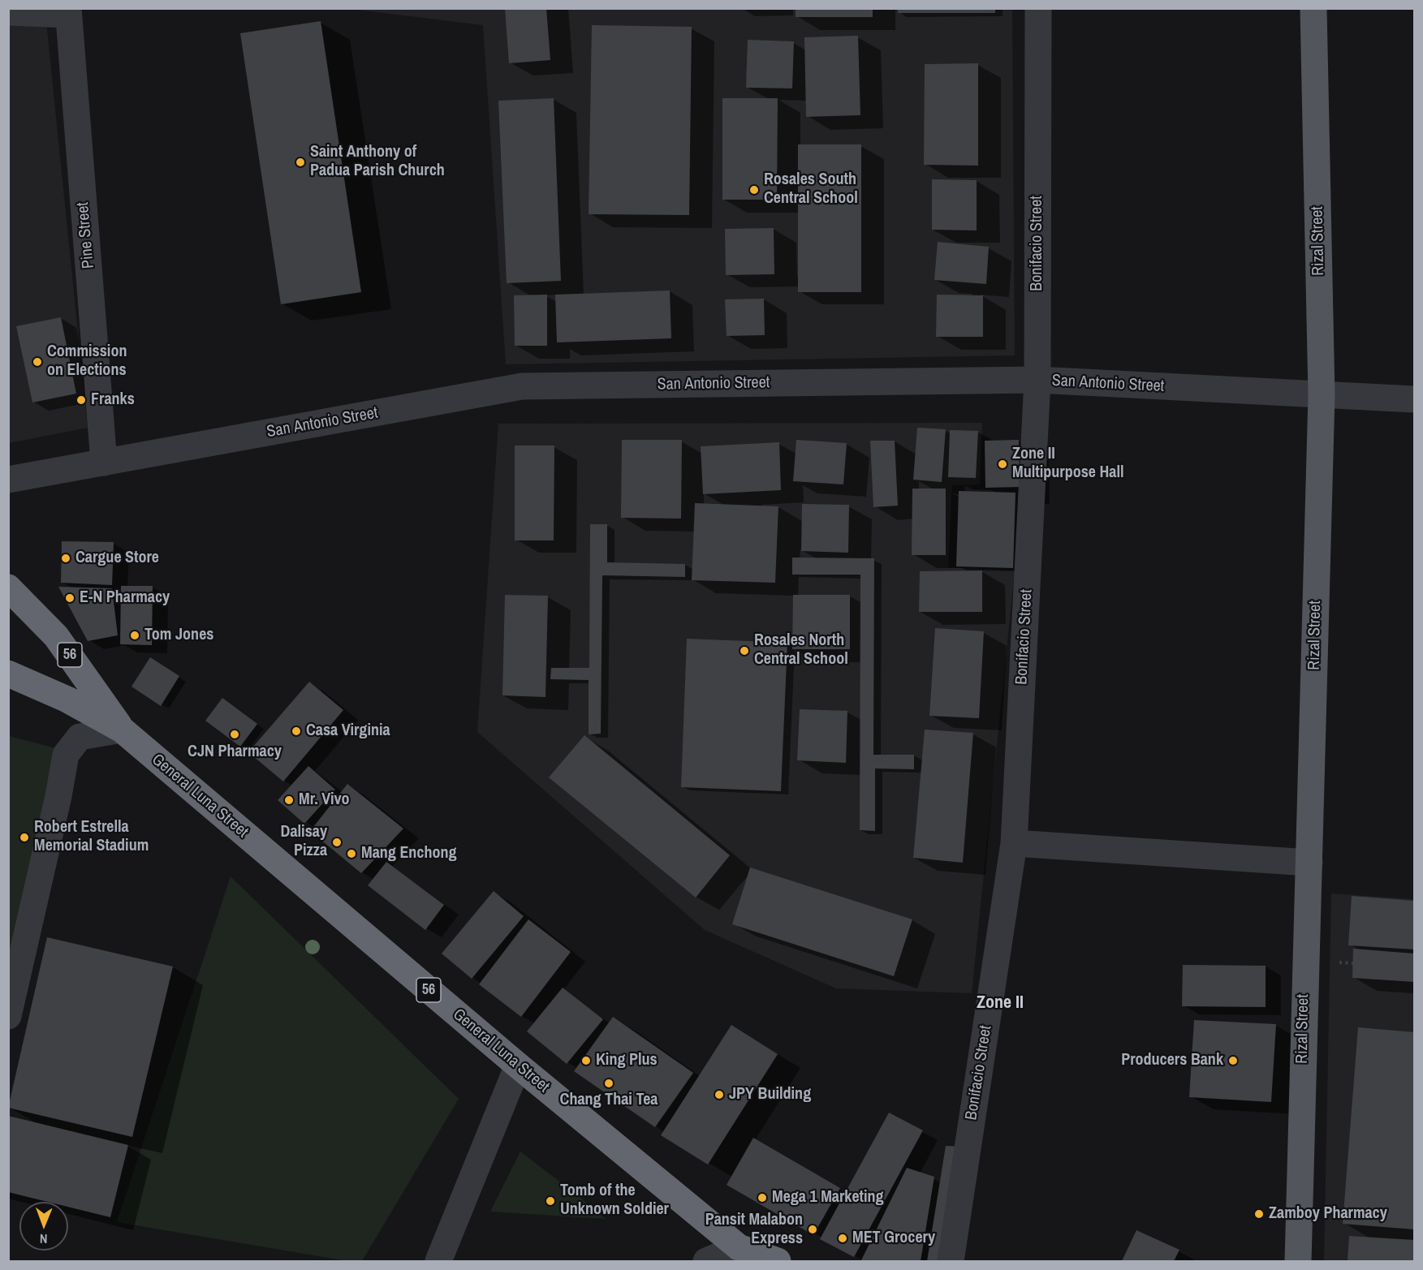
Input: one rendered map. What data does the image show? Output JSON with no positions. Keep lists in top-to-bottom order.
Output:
{
  "streets": {
    "highway": ["56", "General Luna Street"],
    "main road": ["Rizal Street"],
    "street": ["Pine Street", "Bonifacio Street", "San Antonio Street"]
  },
  "crossings": [
    ["Pine Street", "San Antonio Street"],
    ["Rizal Street", "San Antonio Street"],
    ["Bonifacio Street", "San Antonio Street"]
  ],
  "districts": ["Zone II"],
  "places": [
    "Saint Anthony of Padua Parish Church",
    "Rosales South Central School",
    "Commission on Elections",
    "Franks",
    "Zone II Multipurpose Hall",
    "Cargue Store",
    "E-N Pharmacy",
    "Tom Jones",
    "Rosales North Central School",
    "Casa Virginia",
    "CJN Pharmacy",
    "Mr. Vivo",
    "Robert Estrella Memorial Stadium",
    "Dalisay Pizza",
    "Mang Enchong",
    "King Plus",
    "Producers Bank",
    "Chang Thai Tea",
    "JPY Building",
    "Mega 1 Marketing",
    "Tomb of the Unknown Soldier",
    "Zamboy Pharmacy",
    "Pansit Malabon Express",
    "MET Grocery"
  ],
  "north": "bottom"
}
